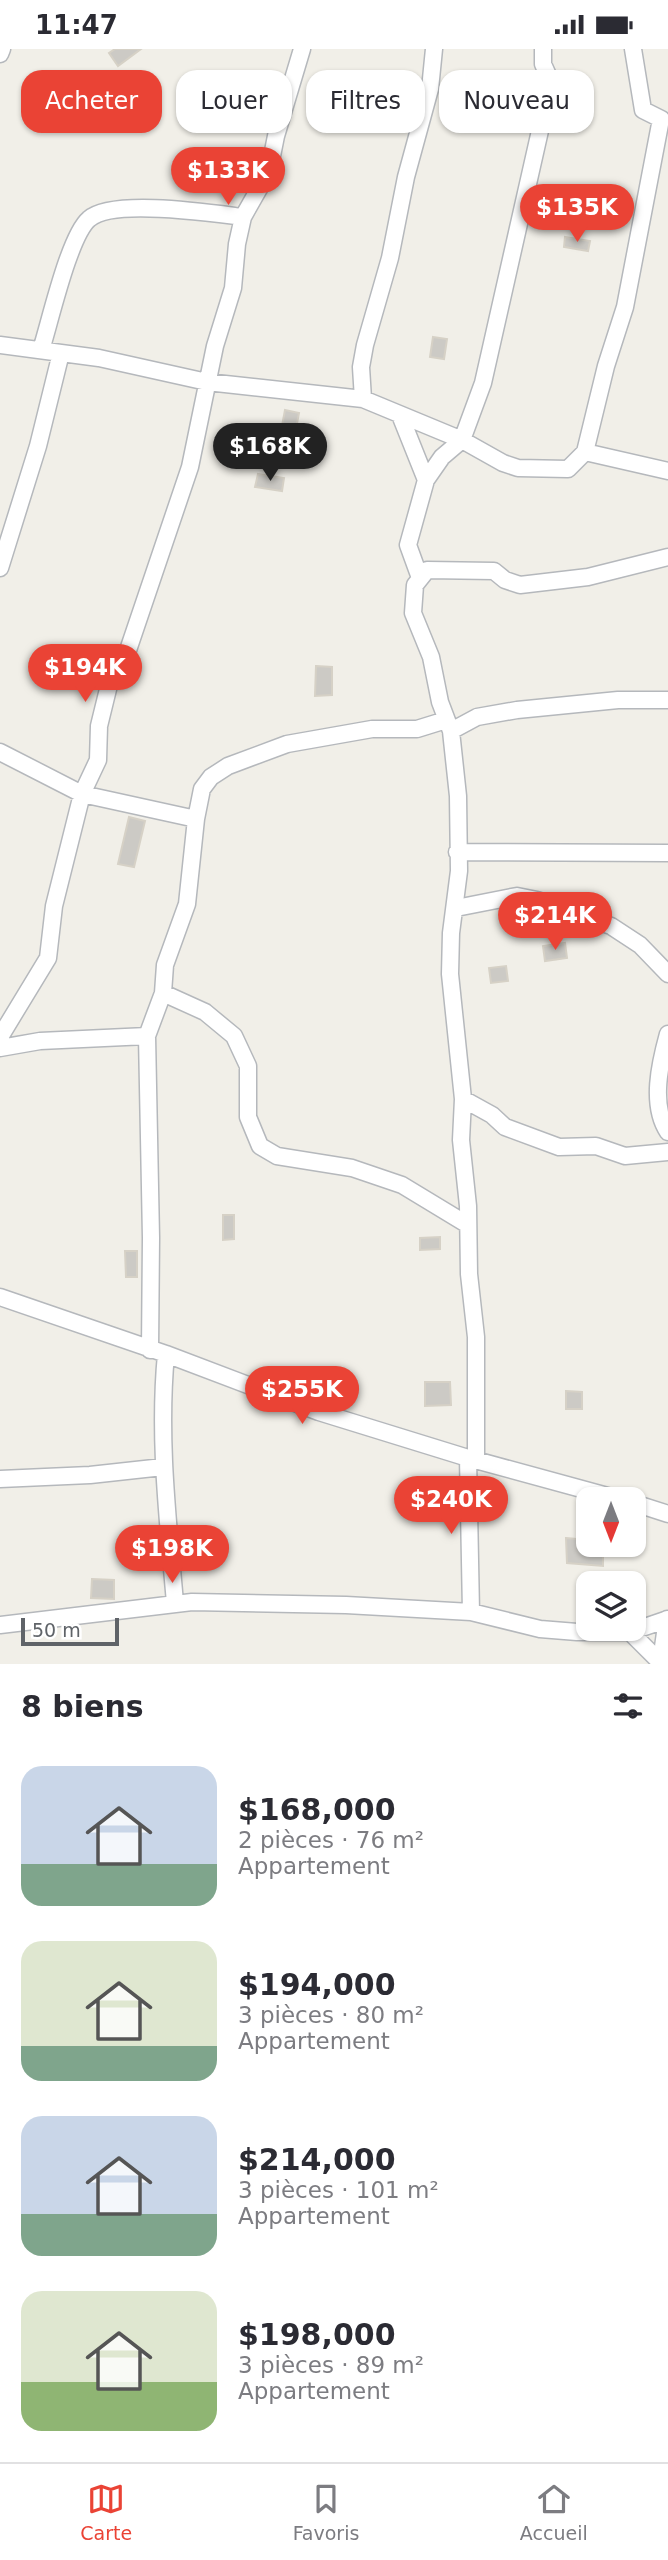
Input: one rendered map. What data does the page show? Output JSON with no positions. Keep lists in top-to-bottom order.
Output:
{
  "scale_bar": "50 m",
  "north": "bottom",
  "page": {
    "status": "11:47",
    "chip": [
      "Acheter",
      "Louer",
      "Filtres",
      "Nouveau"
    ],
    "price": [
      "$133K",
      "$135K",
      "$168K",
      "$194K",
      "$214K",
      "$255K",
      "$240K",
      "$198K"
    ],
    "scale": "50 m",
    "heading": "8 biens",
    "list": [
      {
        "name": "$168,000",
        "note": "2 pièces · 76 m² · Appartement"
      },
      {
        "name": "$194,000",
        "note": "3 pièces · 80 m² · Appartement"
      },
      {
        "name": "$214,000",
        "note": "3 pièces · 101 m² · Appartement"
      },
      {
        "name": "$198,000",
        "note": "3 pièces · 89 m² · Appartement"
      }
    ],
    "tabs": ["Carte", "Favoris", "Accueil"]
  }
}
